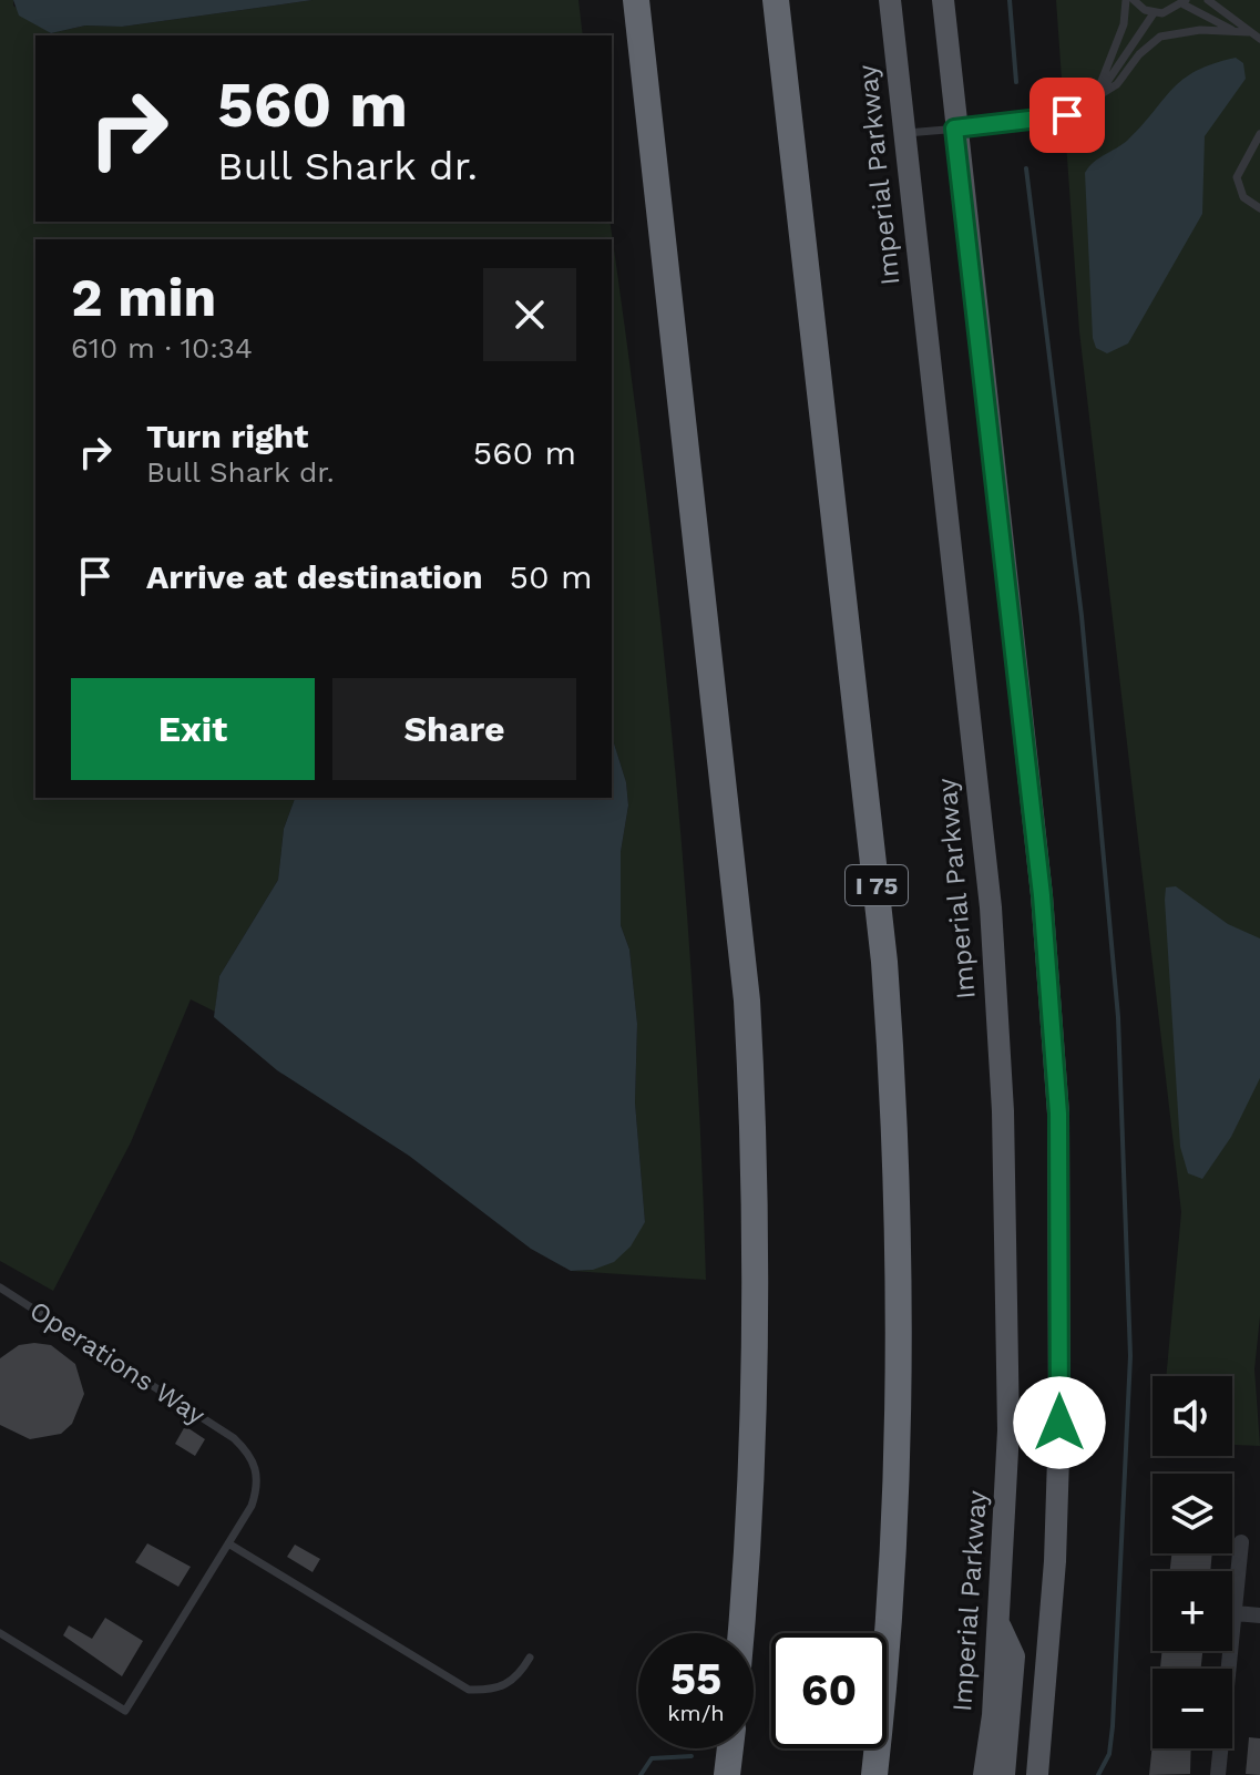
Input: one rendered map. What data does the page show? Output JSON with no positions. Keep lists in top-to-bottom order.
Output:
{
  "streets": {
    "highway": ["I 75"],
    "main road": ["Imperial Parkway"],
    "lane": ["Operations Way"]
  },
  "page": {
    "turn": ["560 m", "Bull Shark dr."],
    "heading": ["2 min", "610 m · 10:34"],
    "list": [
      {
        "name": "Turn right",
        "note": "Bull Shark dr.",
        "value": "560 m"
      },
      {
        "name": "Arrive at destination",
        "value": "50 m"
      }
    ],
    "buttons": ["Exit", "Share"],
    "map_buttons": ["+", "−"],
    "speed": "55 km/h",
    "limit": "60"
  }
}
